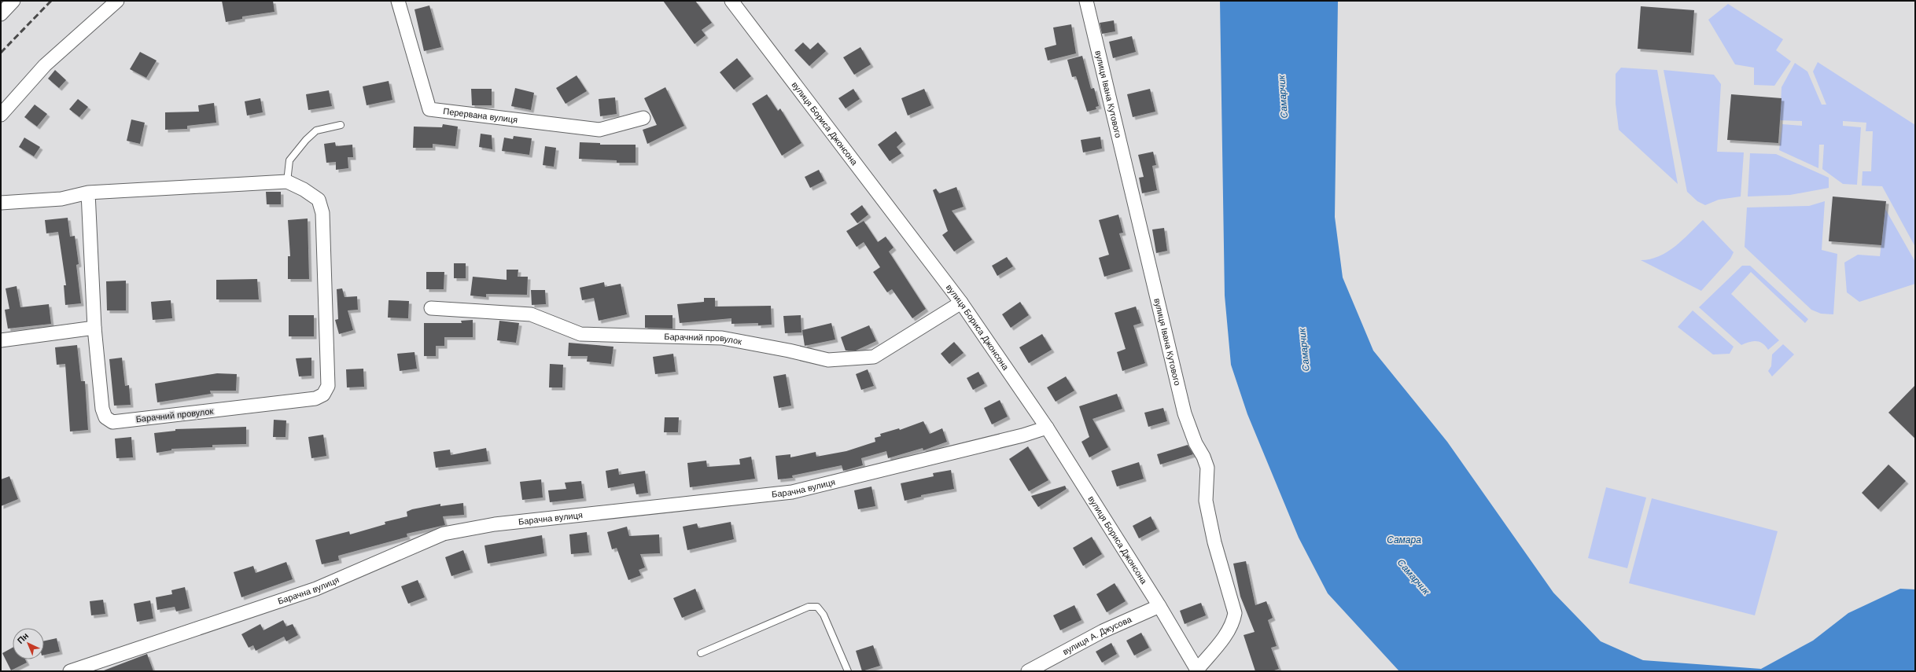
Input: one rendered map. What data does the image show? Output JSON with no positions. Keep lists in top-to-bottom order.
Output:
{
  "streets": {
    "street": [
      "вулиця Івана Кутового",
      "Перервана вулиця",
      "вулиця Бориса Джонсона",
      "Барачний провулок",
      "Барачна вулиця",
      "вулиця А. Джусова"
    ]
  },
  "crossings": [
    ["вулиця Івана Кутового", "вулиця Бориса Джонсона"],
    ["вулиця Бориса Джонсона", "Барачний провулок"],
    ["вулиця Бориса Джонсона", "Барачна вулиця"],
    ["вулиця Бориса Джонсона", "вулиця А. Джусова"]
  ],
  "water": ["Самарчик", "Самара"],
  "north": "top left"
}
